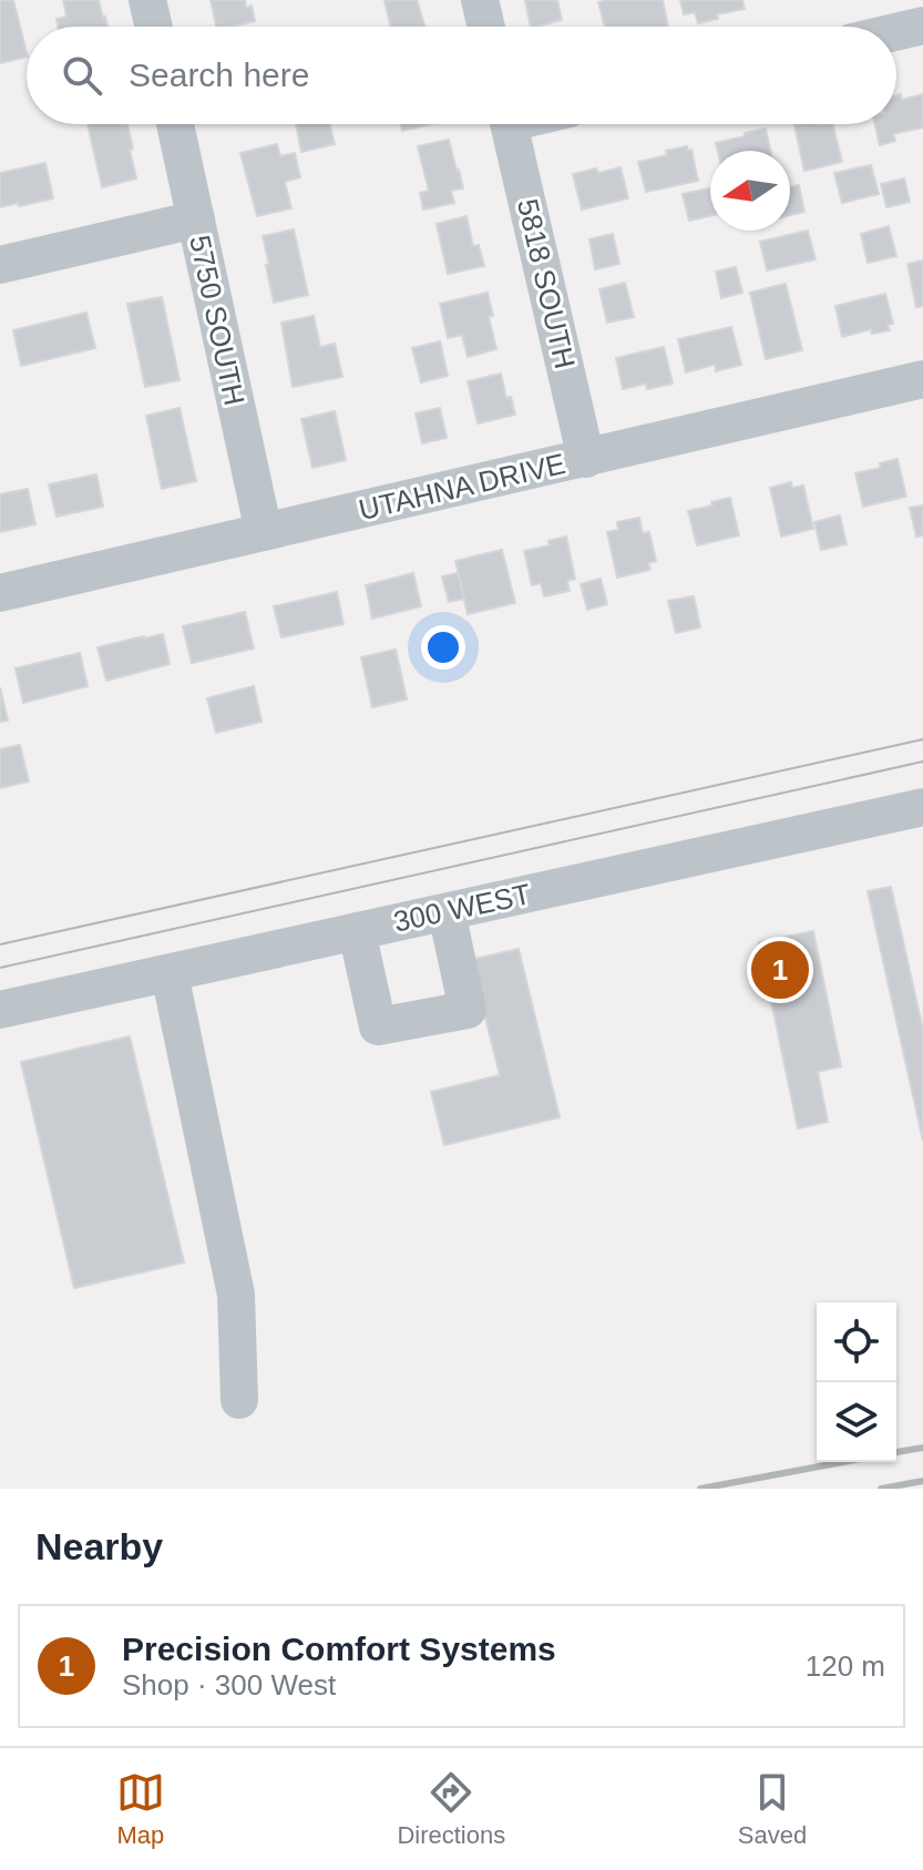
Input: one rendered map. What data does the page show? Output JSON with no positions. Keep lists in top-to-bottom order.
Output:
{
  "streets": {
    "street": [
      "5818 SOUTH",
      "5750 SOUTH",
      "UTAHNA DRIVE",
      "300 WEST"
    ]
  },
  "crossings": [
    ["5818 SOUTH", "UTAHNA DRIVE"],
    ["5750 SOUTH", "UTAHNA DRIVE"]
  ],
  "north": "left",
  "page": {
    "search": "Search here",
    "pins": "1",
    "heading": "Nearby",
    "list": [
      {
        "mark": "1",
        "name": "Precision Comfort Systems",
        "note": "Shop · 300 West",
        "value": "120 m"
      }
    ],
    "nav": ["Map", "Directions", "Saved"]
  }
}
